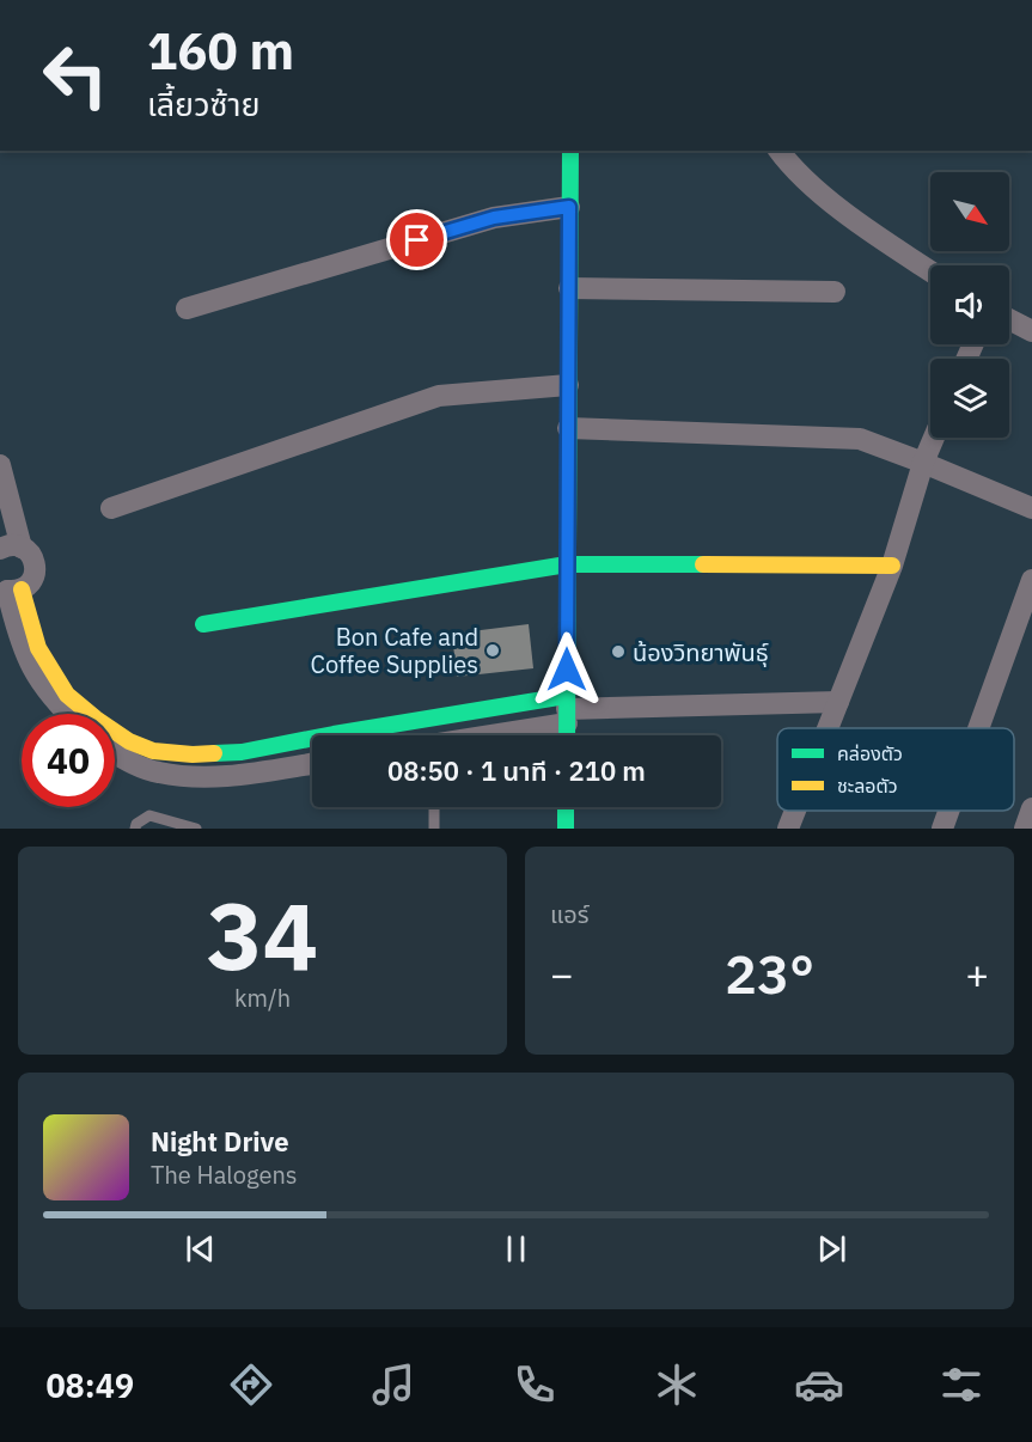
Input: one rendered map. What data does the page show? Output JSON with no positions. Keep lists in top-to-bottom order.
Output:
{
  "places": ["Bon Cafe and Coffee Supplies", "น้องวิทยาพันธุ์"],
  "legend": ["คล่องตัว", "ชะลอตัว"],
  "north": "bottom right",
  "page": {
    "turn": ["160 m", "เลี้ยวซ้าย"],
    "limit": "40",
    "trip": "08:50 · 1 นาที · 210 m",
    "tile": [
      ["34", "km/h"],
      "แอร์"
    ],
    "heat": ["−", "23°", "+"],
    "song": ["Night Drive", "The Halogens"],
    "tabs": "08:49"
  }
}
